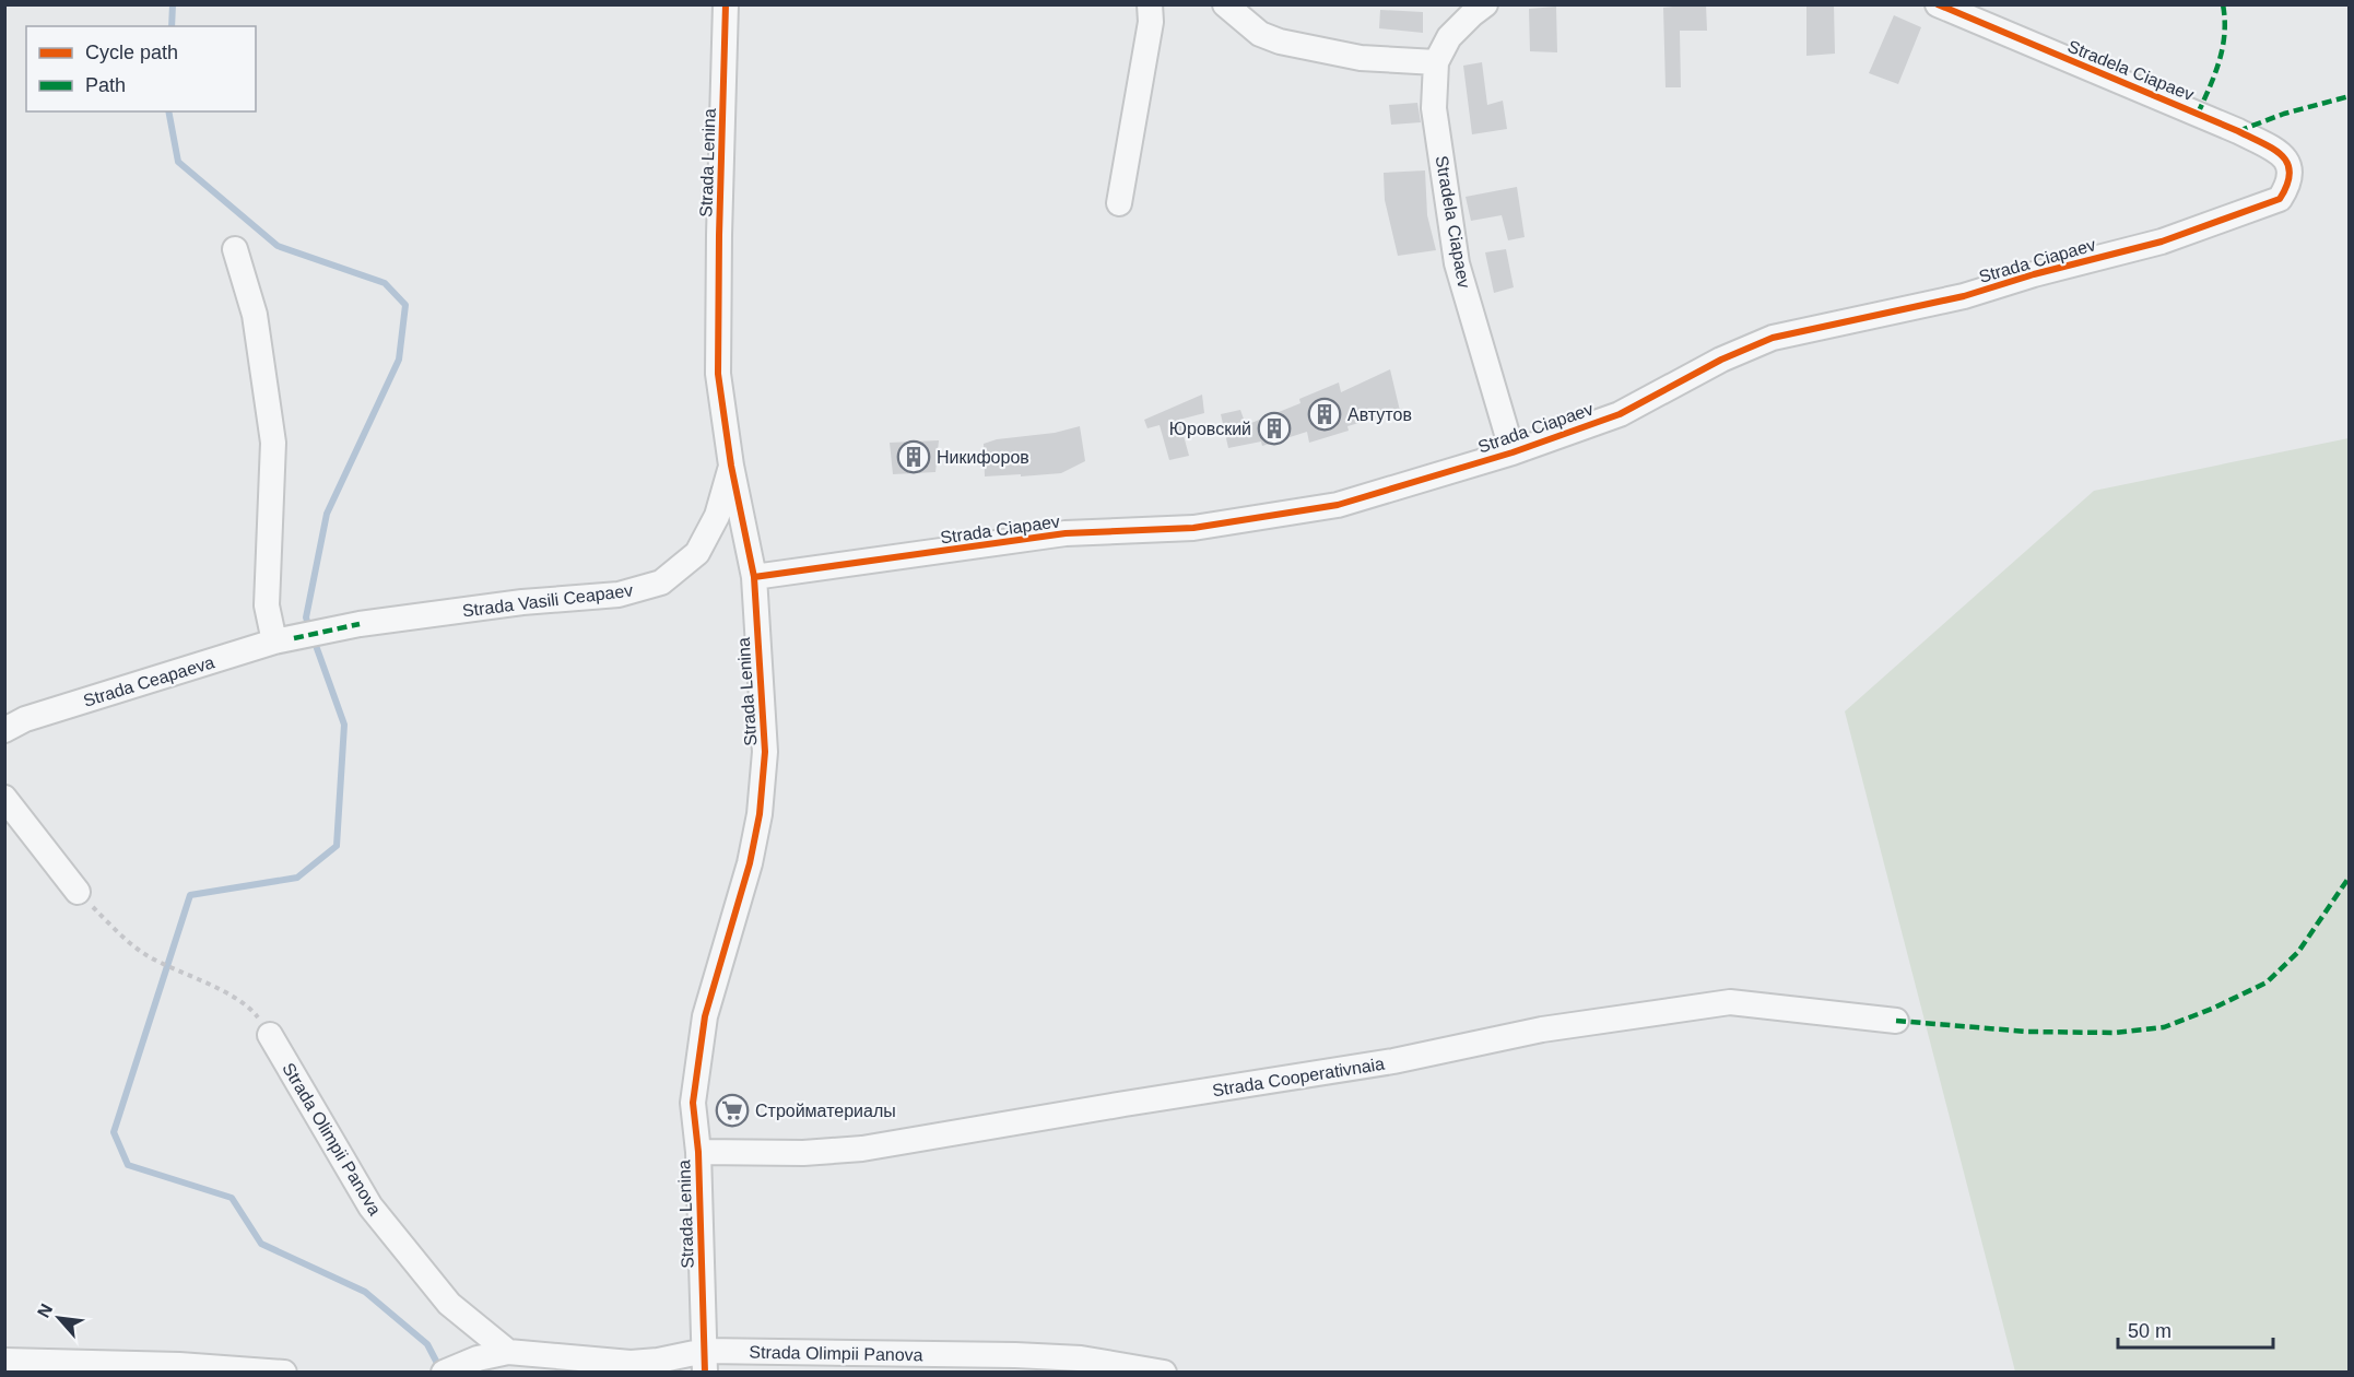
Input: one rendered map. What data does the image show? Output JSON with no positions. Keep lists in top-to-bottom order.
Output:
{
  "streets": {
    "street": [
      "Stradela Ciapaev",
      "Strada Lenina",
      "Strada Ciapaev",
      "Strada Vasili Ceapaev",
      "Strada Ceapaeva",
      "Strada Cooperativnaia",
      "Strada Olimpii Panova"
    ]
  },
  "crossings": [
    ["Stradela Ciapaev", "Strada Ciapaev"],
    ["Strada Lenina", "Strada Ciapaev"],
    ["Strada Lenina", "Strada Vasili Ceapaev"],
    ["Strada Lenina", "Strada Cooperativnaia"],
    ["Strada Lenina", "Strada Olimpii Panova"],
    ["Strada Vasili Ceapaev", "Strada Ceapaeva"]
  ],
  "places": {
    "building": ["Автутов", "Юровский", "Никифоров"],
    "supermarket": ["Стройматериалы"]
  },
  "legend": ["Cycle path", "Path"],
  "scale_bar": "50 m",
  "north": "top left"
}
